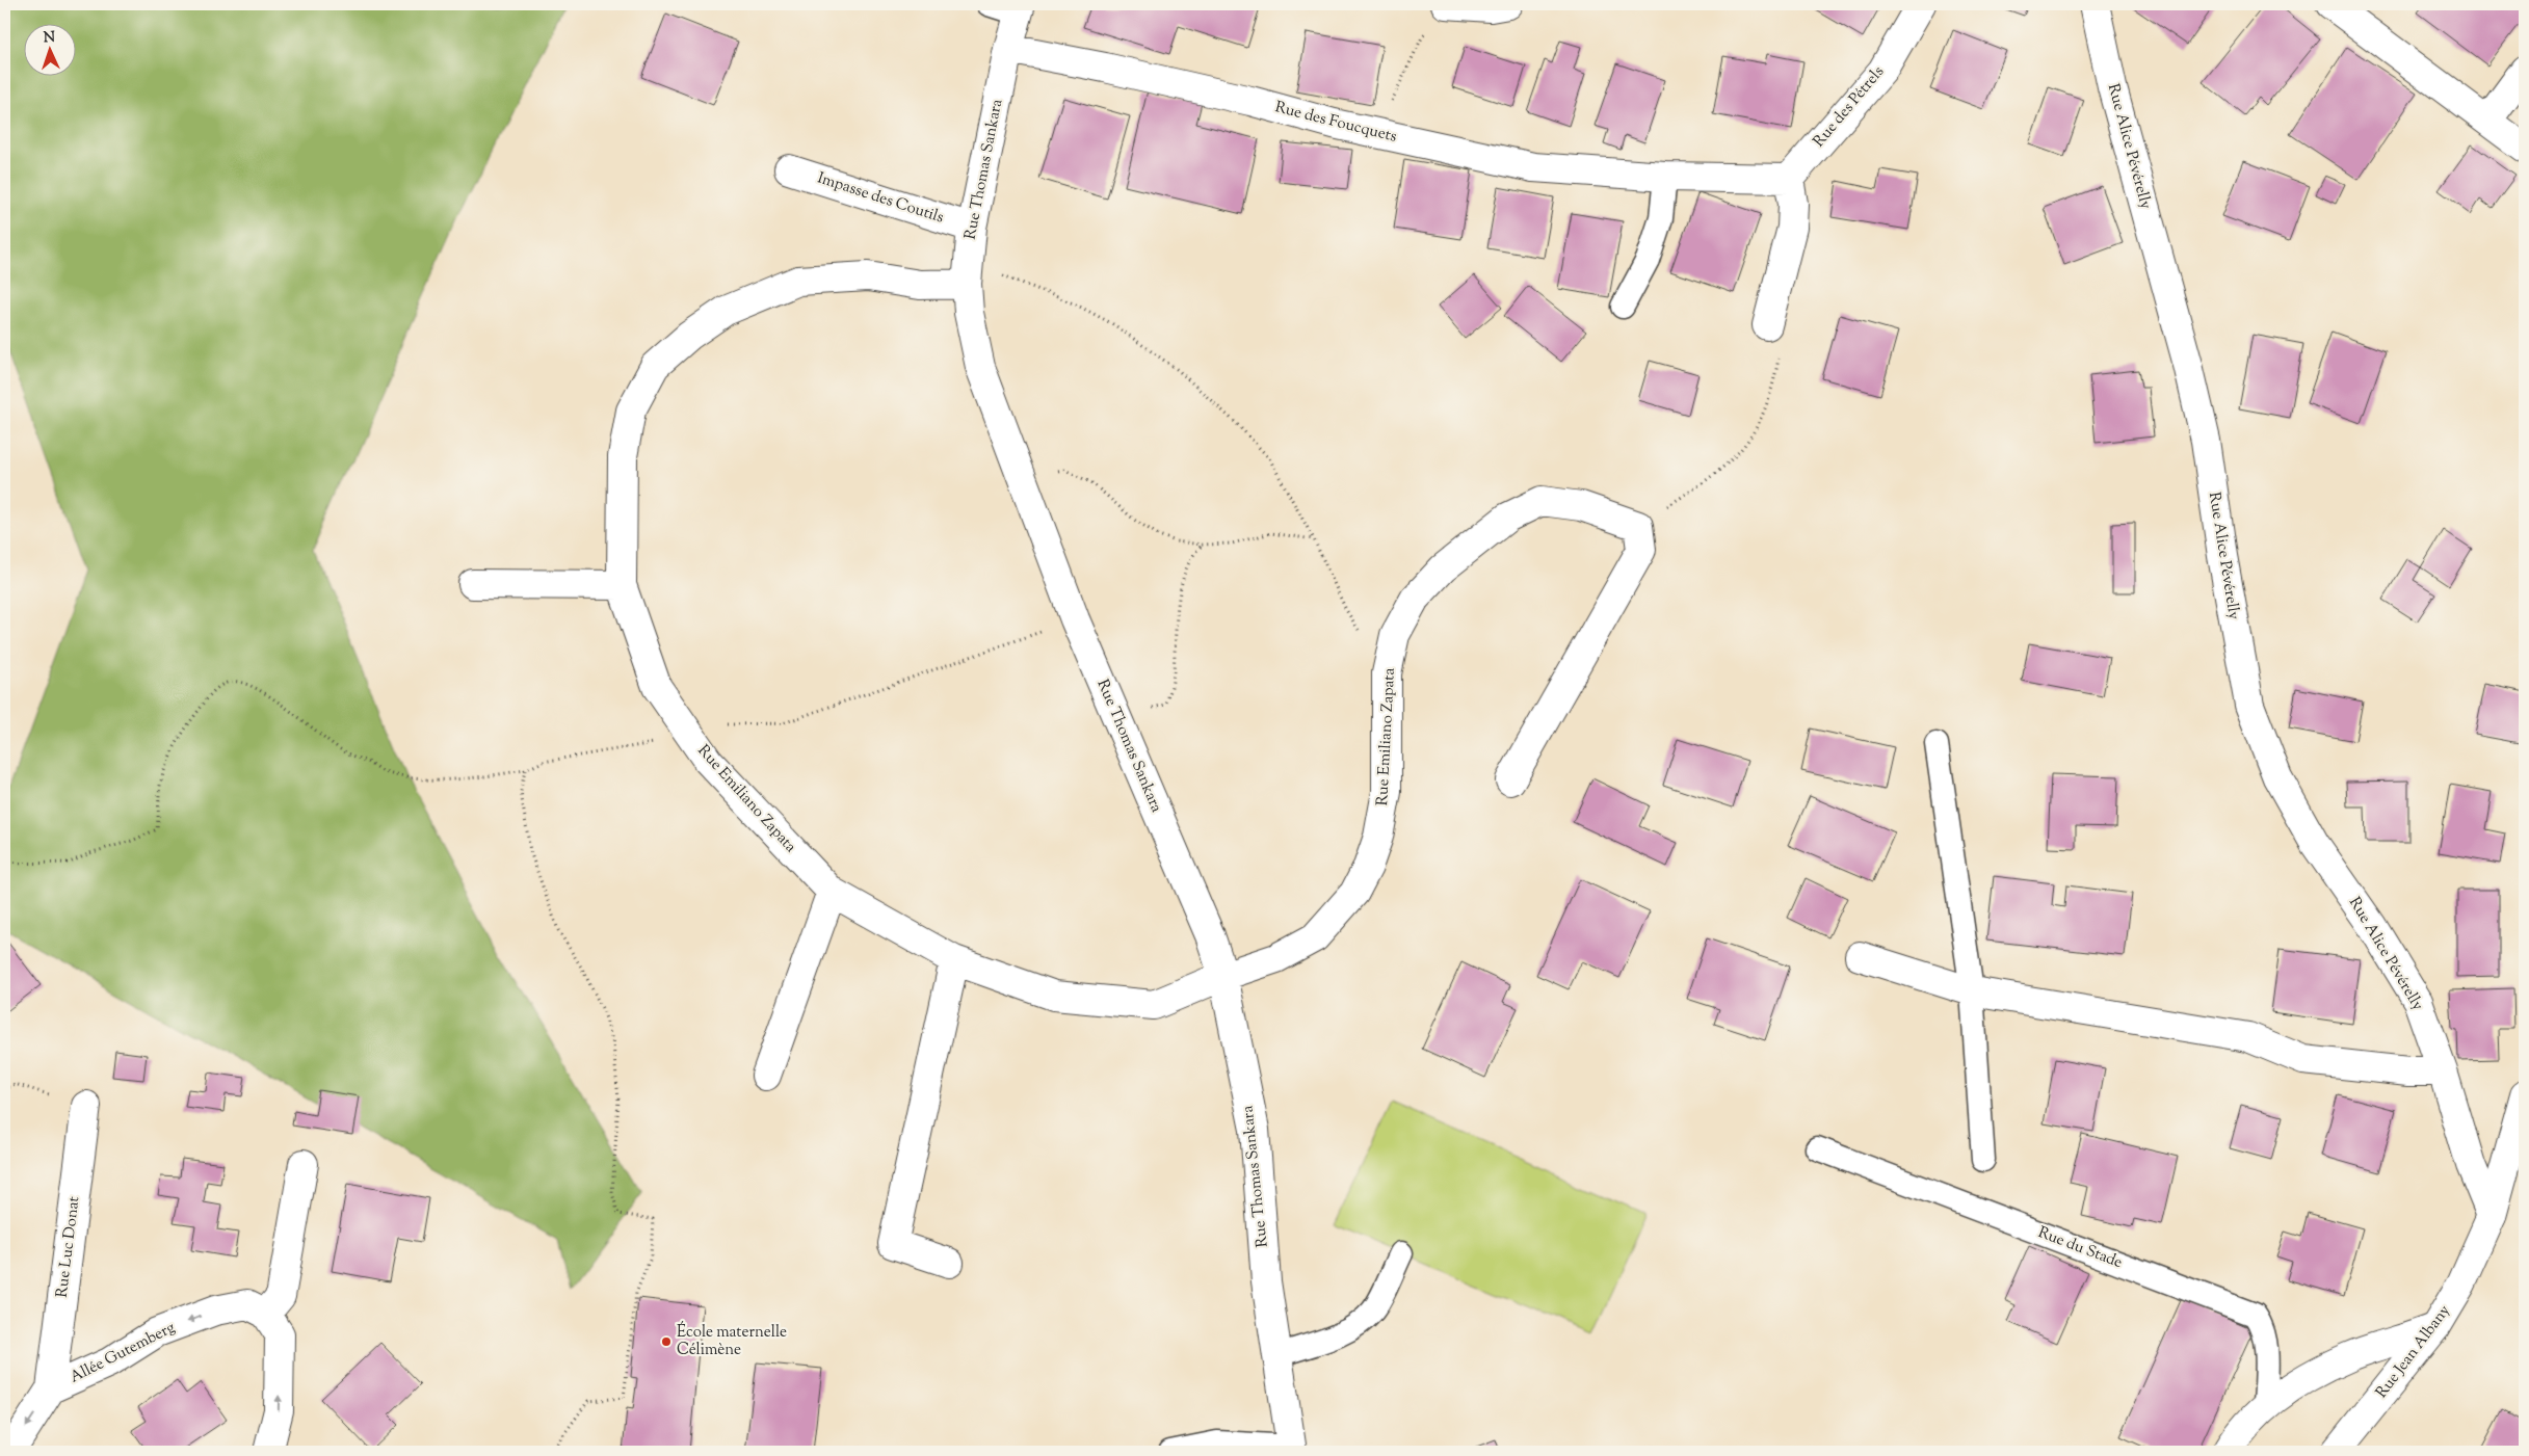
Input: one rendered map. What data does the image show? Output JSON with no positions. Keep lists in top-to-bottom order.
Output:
{
  "streets": {
    "street": [
      "Rue des Pétrels",
      "Rue des Foucquets",
      "Rue Alice Pévérelly",
      "Rue Thomas Sankara",
      "Impasse des Coutils",
      "Rue Emiliano Zapata",
      "Rue Luc Donat",
      "Rue Jean Albany",
      "Allée Gutemberg"
    ],
    "lane": ["Rue du Stade"]
  },
  "crossings": [
    ["Rue des Foucquets", "Rue Thomas Sankara"],
    ["Rue Alice Pévérelly", "Rue Jean Albany"],
    ["Rue Thomas Sankara", "Impasse des Coutils"],
    ["Rue Thomas Sankara", "Rue Emiliano Zapata"],
    ["Rue Luc Donat", "Allée Gutemberg"]
  ],
  "one_way": ["Allée Gutemberg"],
  "places": ["École maternelle Célimène"],
  "north": "top"
}
